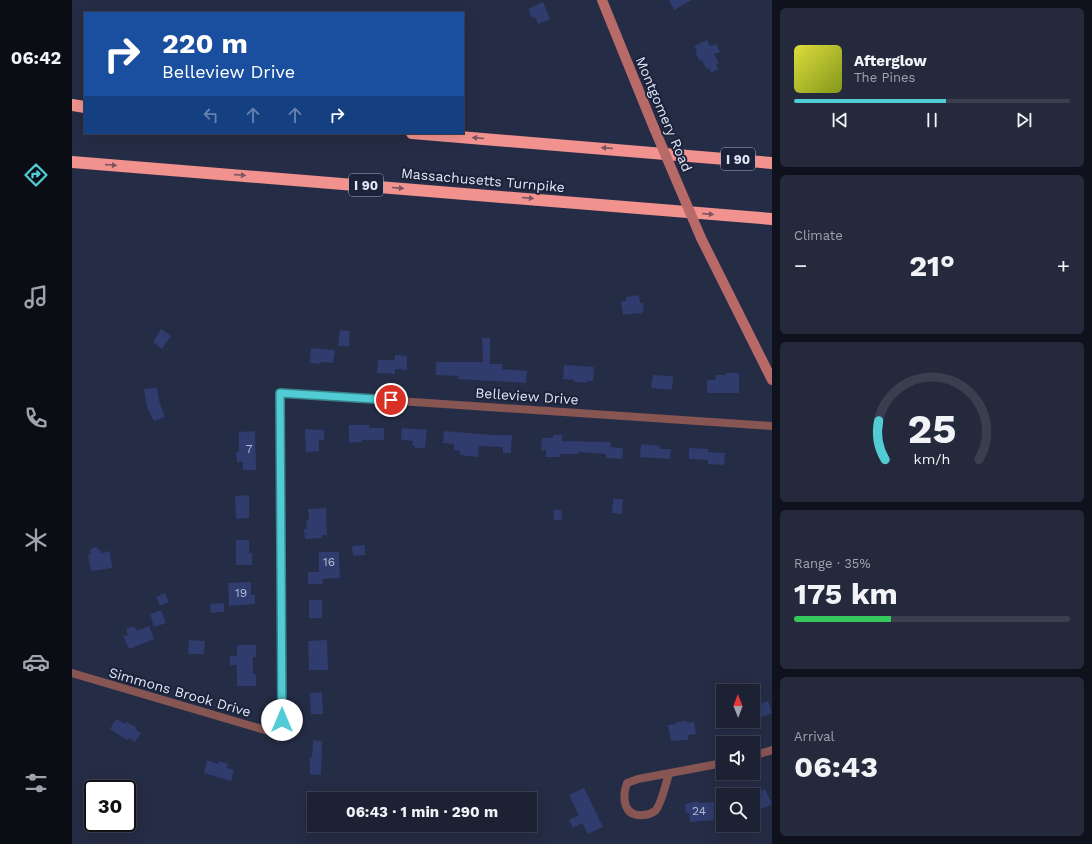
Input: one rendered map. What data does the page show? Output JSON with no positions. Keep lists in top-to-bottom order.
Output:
{
  "streets": {
    "highway": ["I 90", "Massachusetts Turnpike"],
    "main road": ["Montgomery Road"],
    "street": ["Belleview Drive", "Simmons Brook Drive"]
  },
  "crossings": [
    ["Belleview Drive", "Simmons Brook Drive"]
  ],
  "house_numbers": [
    "7",
    "16",
    "19",
    "24"
  ],
  "north": "top",
  "page": {
    "tabs": "06:42",
    "turn": ["220 m", "Belleview Drive"],
    "song": ["Afterglow", "The Pines"],
    "tile": [
      "Climate",
      ["Range · 35%", "175 km"],
      ["Arrival", "06:43"]
    ],
    "heat": ["−", "21°", "+"],
    "limit": "30",
    "trip": "06:43 · 1 min · 290 m",
    "gauge": ["25", "km/h"]
  }
}
